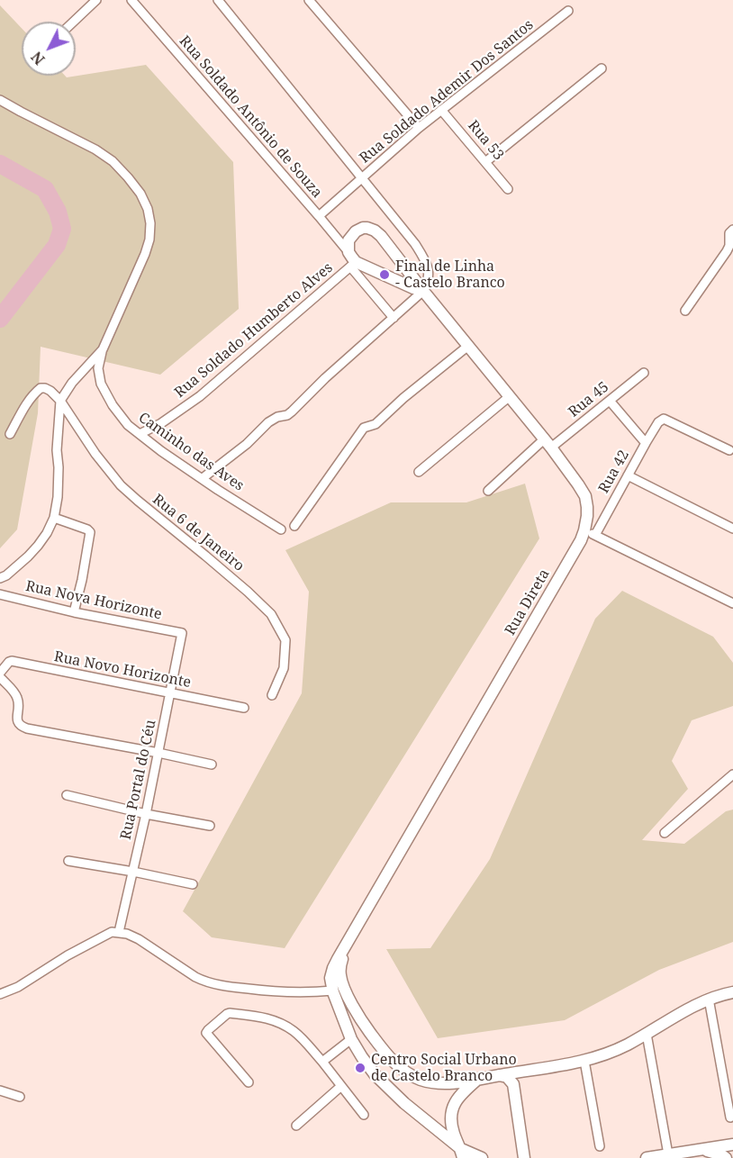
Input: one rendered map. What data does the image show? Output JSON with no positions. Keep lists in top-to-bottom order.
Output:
{
  "streets": {
    "street": [
      "Rua Soldado Ademir Dos Santos",
      "Rua Soldado Antônio de Souza",
      "Rua 53",
      "Rua Soldado Humberto Alves",
      "Rua 45",
      "Caminho das Aves",
      "Rua 42",
      "Rua 6 de Janeiro",
      "Rua Nova Horizonte",
      "Rua Direta",
      "Rua Novo Horizonte",
      "Rua Portal do Céu"
    ]
  },
  "crossings": [
    ["Rua Soldado Ademir Dos Santos", "Rua Soldado Antônio de Souza"],
    ["Rua Soldado Ademir Dos Santos", "Rua 53"],
    ["Rua Soldado Antônio de Souza", "Rua Direta"],
    ["Rua Soldado Humberto Alves", "Caminho das Aves"],
    ["Rua Soldado Humberto Alves", "Rua Direta"],
    ["Rua 45", "Rua Direta"],
    ["Rua 42", "Rua Direta"],
    ["Rua Nova Horizonte", "Rua Portal do Céu"],
    ["Rua Novo Horizonte", "Rua Portal do Céu"]
  ],
  "places": ["Final de Linha - Castelo Branco", "Centro Social Urbano de Castelo Branco"],
  "north": "bottom left"
}
